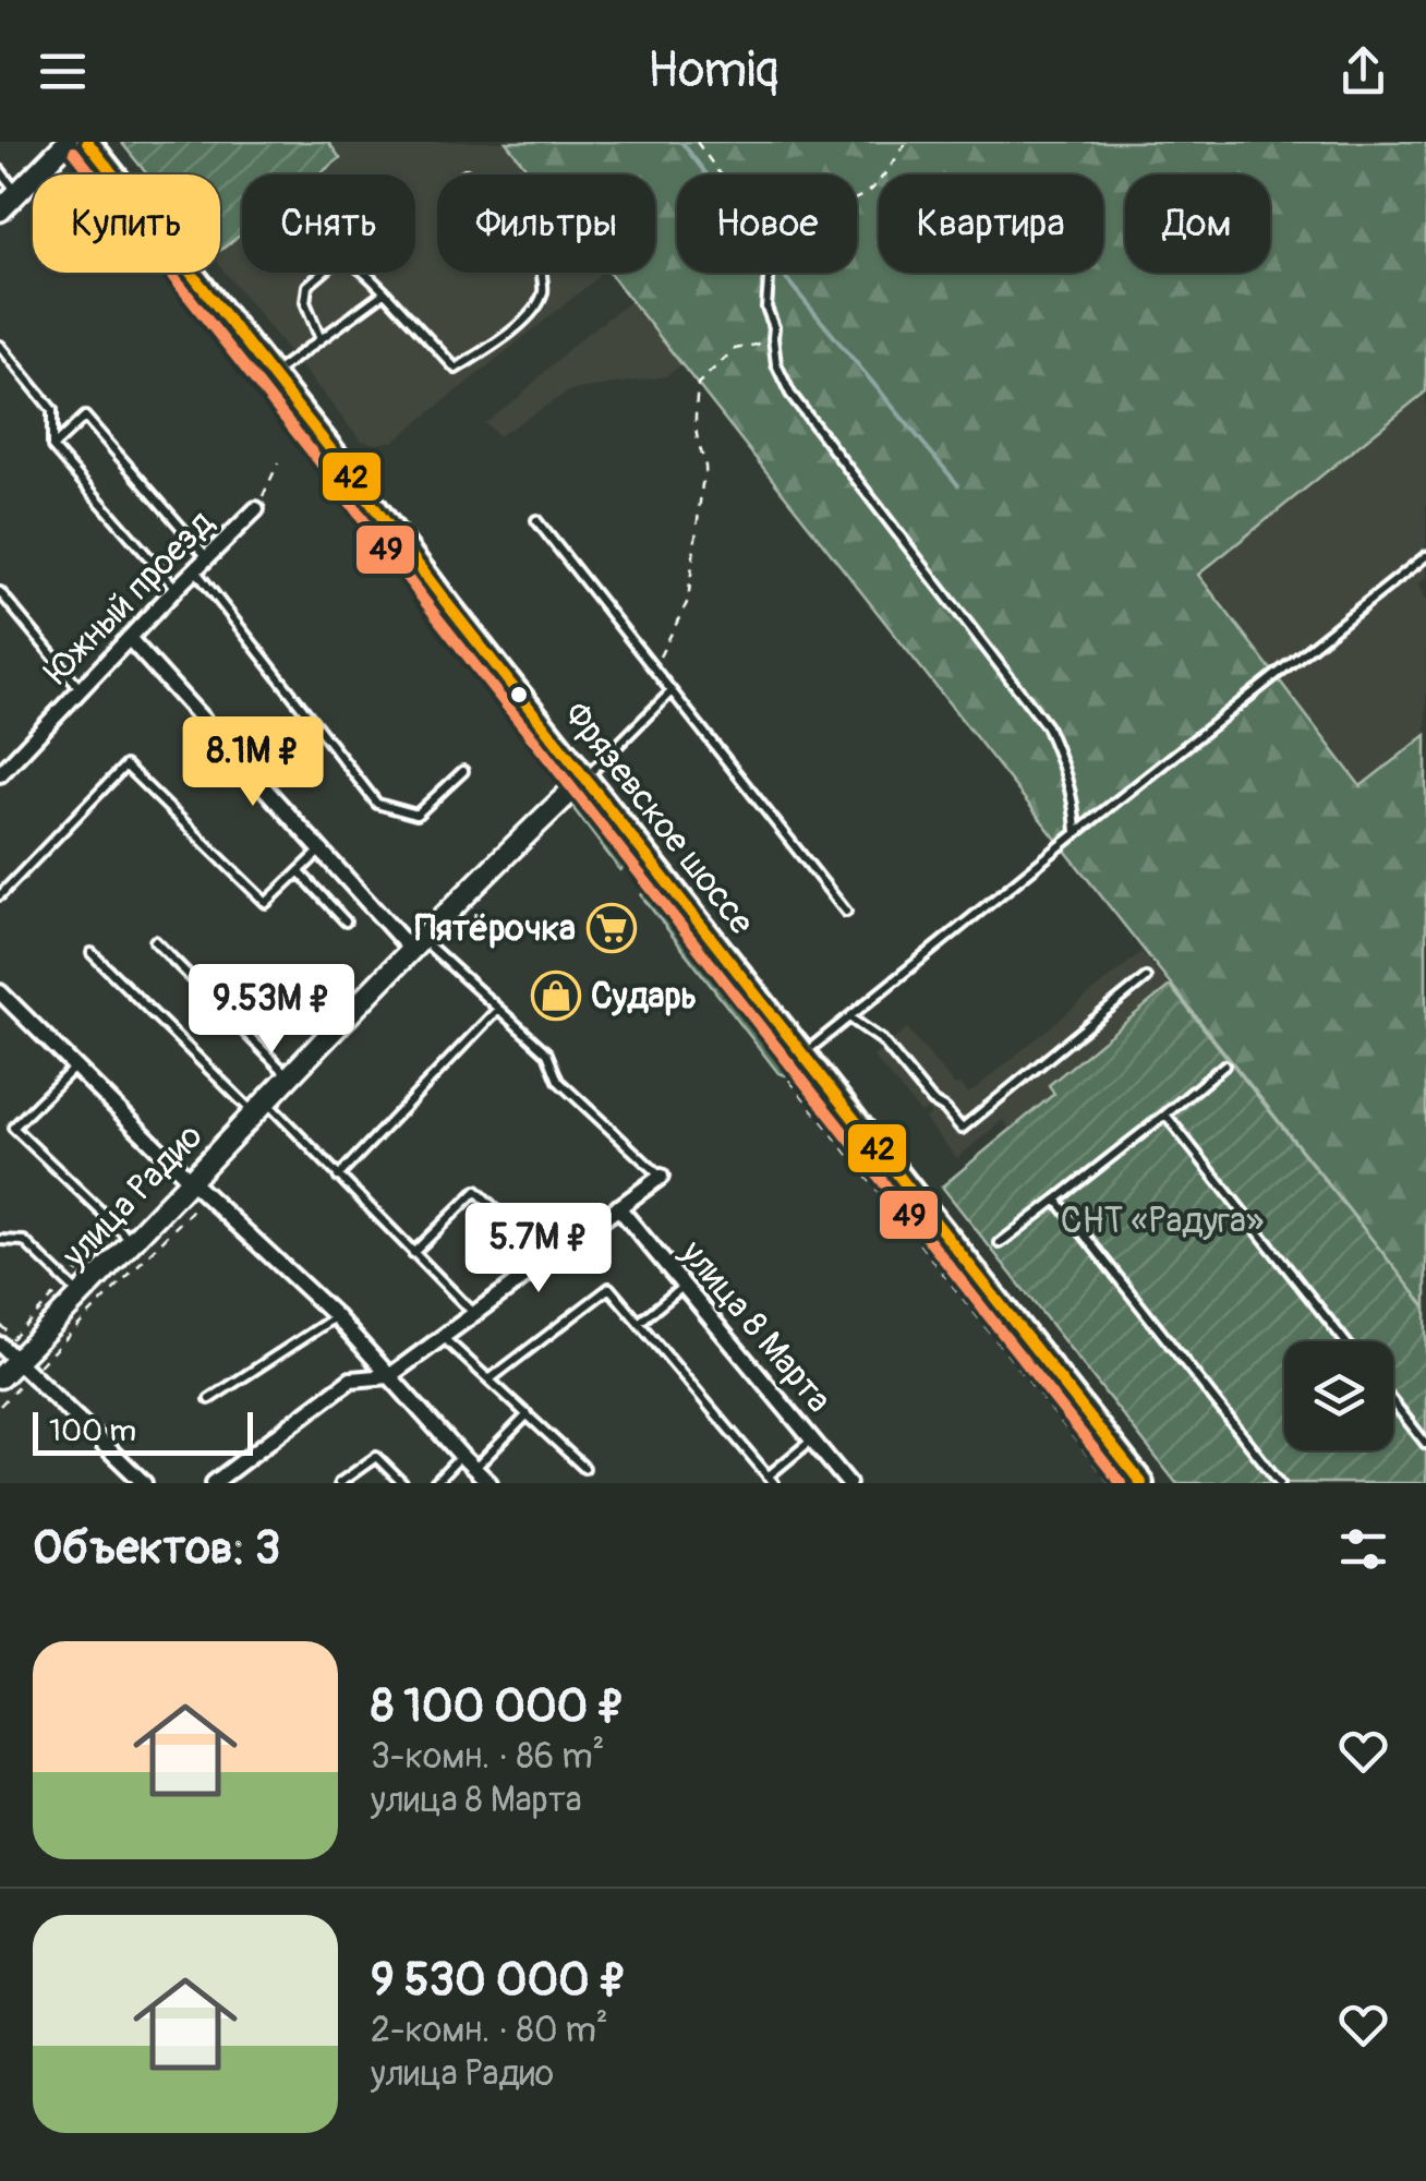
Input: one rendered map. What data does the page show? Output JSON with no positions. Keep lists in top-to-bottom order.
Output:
{
  "streets": {
    "highway": ["Фрязевское шоссе"],
    "main road": ["улица Радио"],
    "street": ["Южный проезд", "улица 8 Марта"]
  },
  "crossings": [
    ["Фрязевское шоссе", "улица Радио"]
  ],
  "parks": ["СНТ «Радуга»"],
  "places": {
    "supermarket": ["Пятёрочка"],
    "shop": ["Сударь"]
  },
  "lines": ["transit line 42", "transit line 49"],
  "scale_bar": "100 m",
  "page": {
    "header": "Homiq",
    "chip": [
      "Купить",
      "Снять",
      "Фильтры",
      "Новое",
      "Квартира",
      "Дом"
    ],
    "price": ["8.1M ₽", "9.53M ₽", "5.7M ₽"],
    "scale": "100 m",
    "heading": "Объектов: 3",
    "list": [
      {
        "name": "8 100 000 ₽",
        "note": "3-комн. · 86 m² · улица 8 Марта"
      },
      {
        "name": "9 530 000 ₽",
        "note": "2-комн. · 80 m² · улица Радио"
      }
    ]
  }
}
